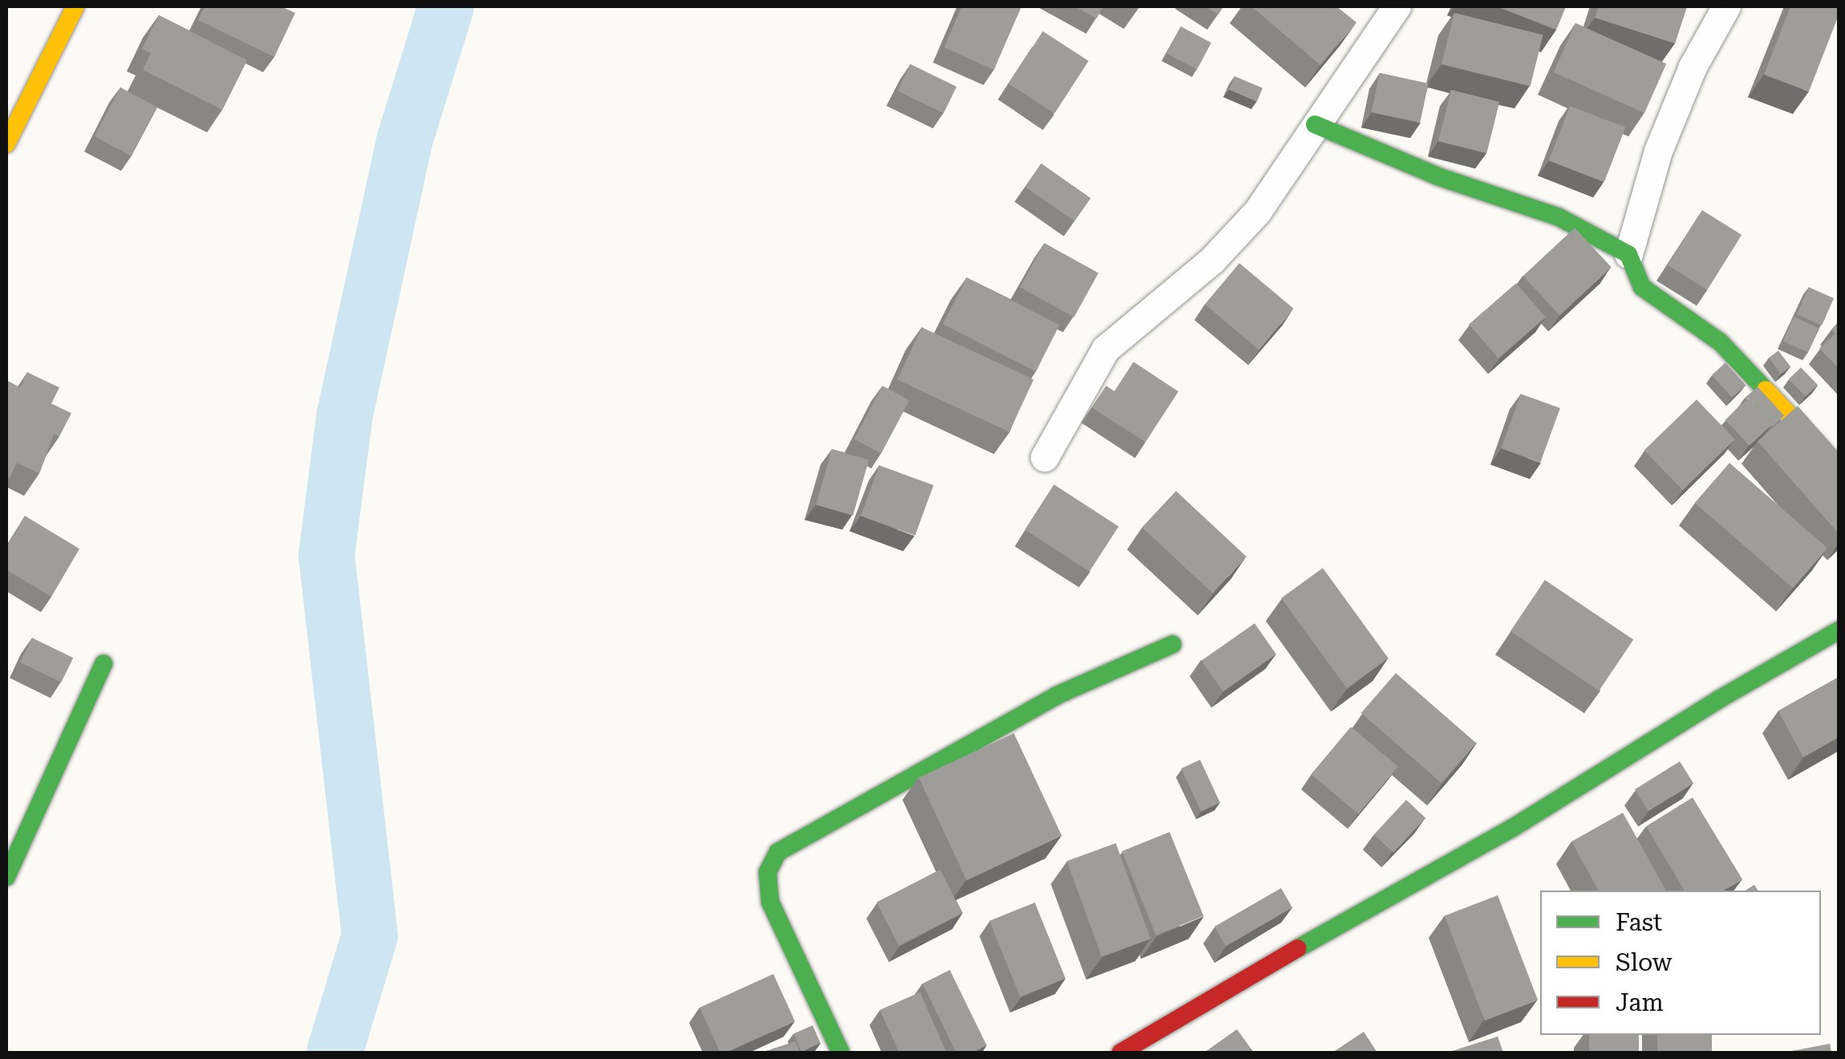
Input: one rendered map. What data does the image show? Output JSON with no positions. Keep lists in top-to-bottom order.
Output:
{
  "legend": ["Fast", "Slow", "Jam"]
}
